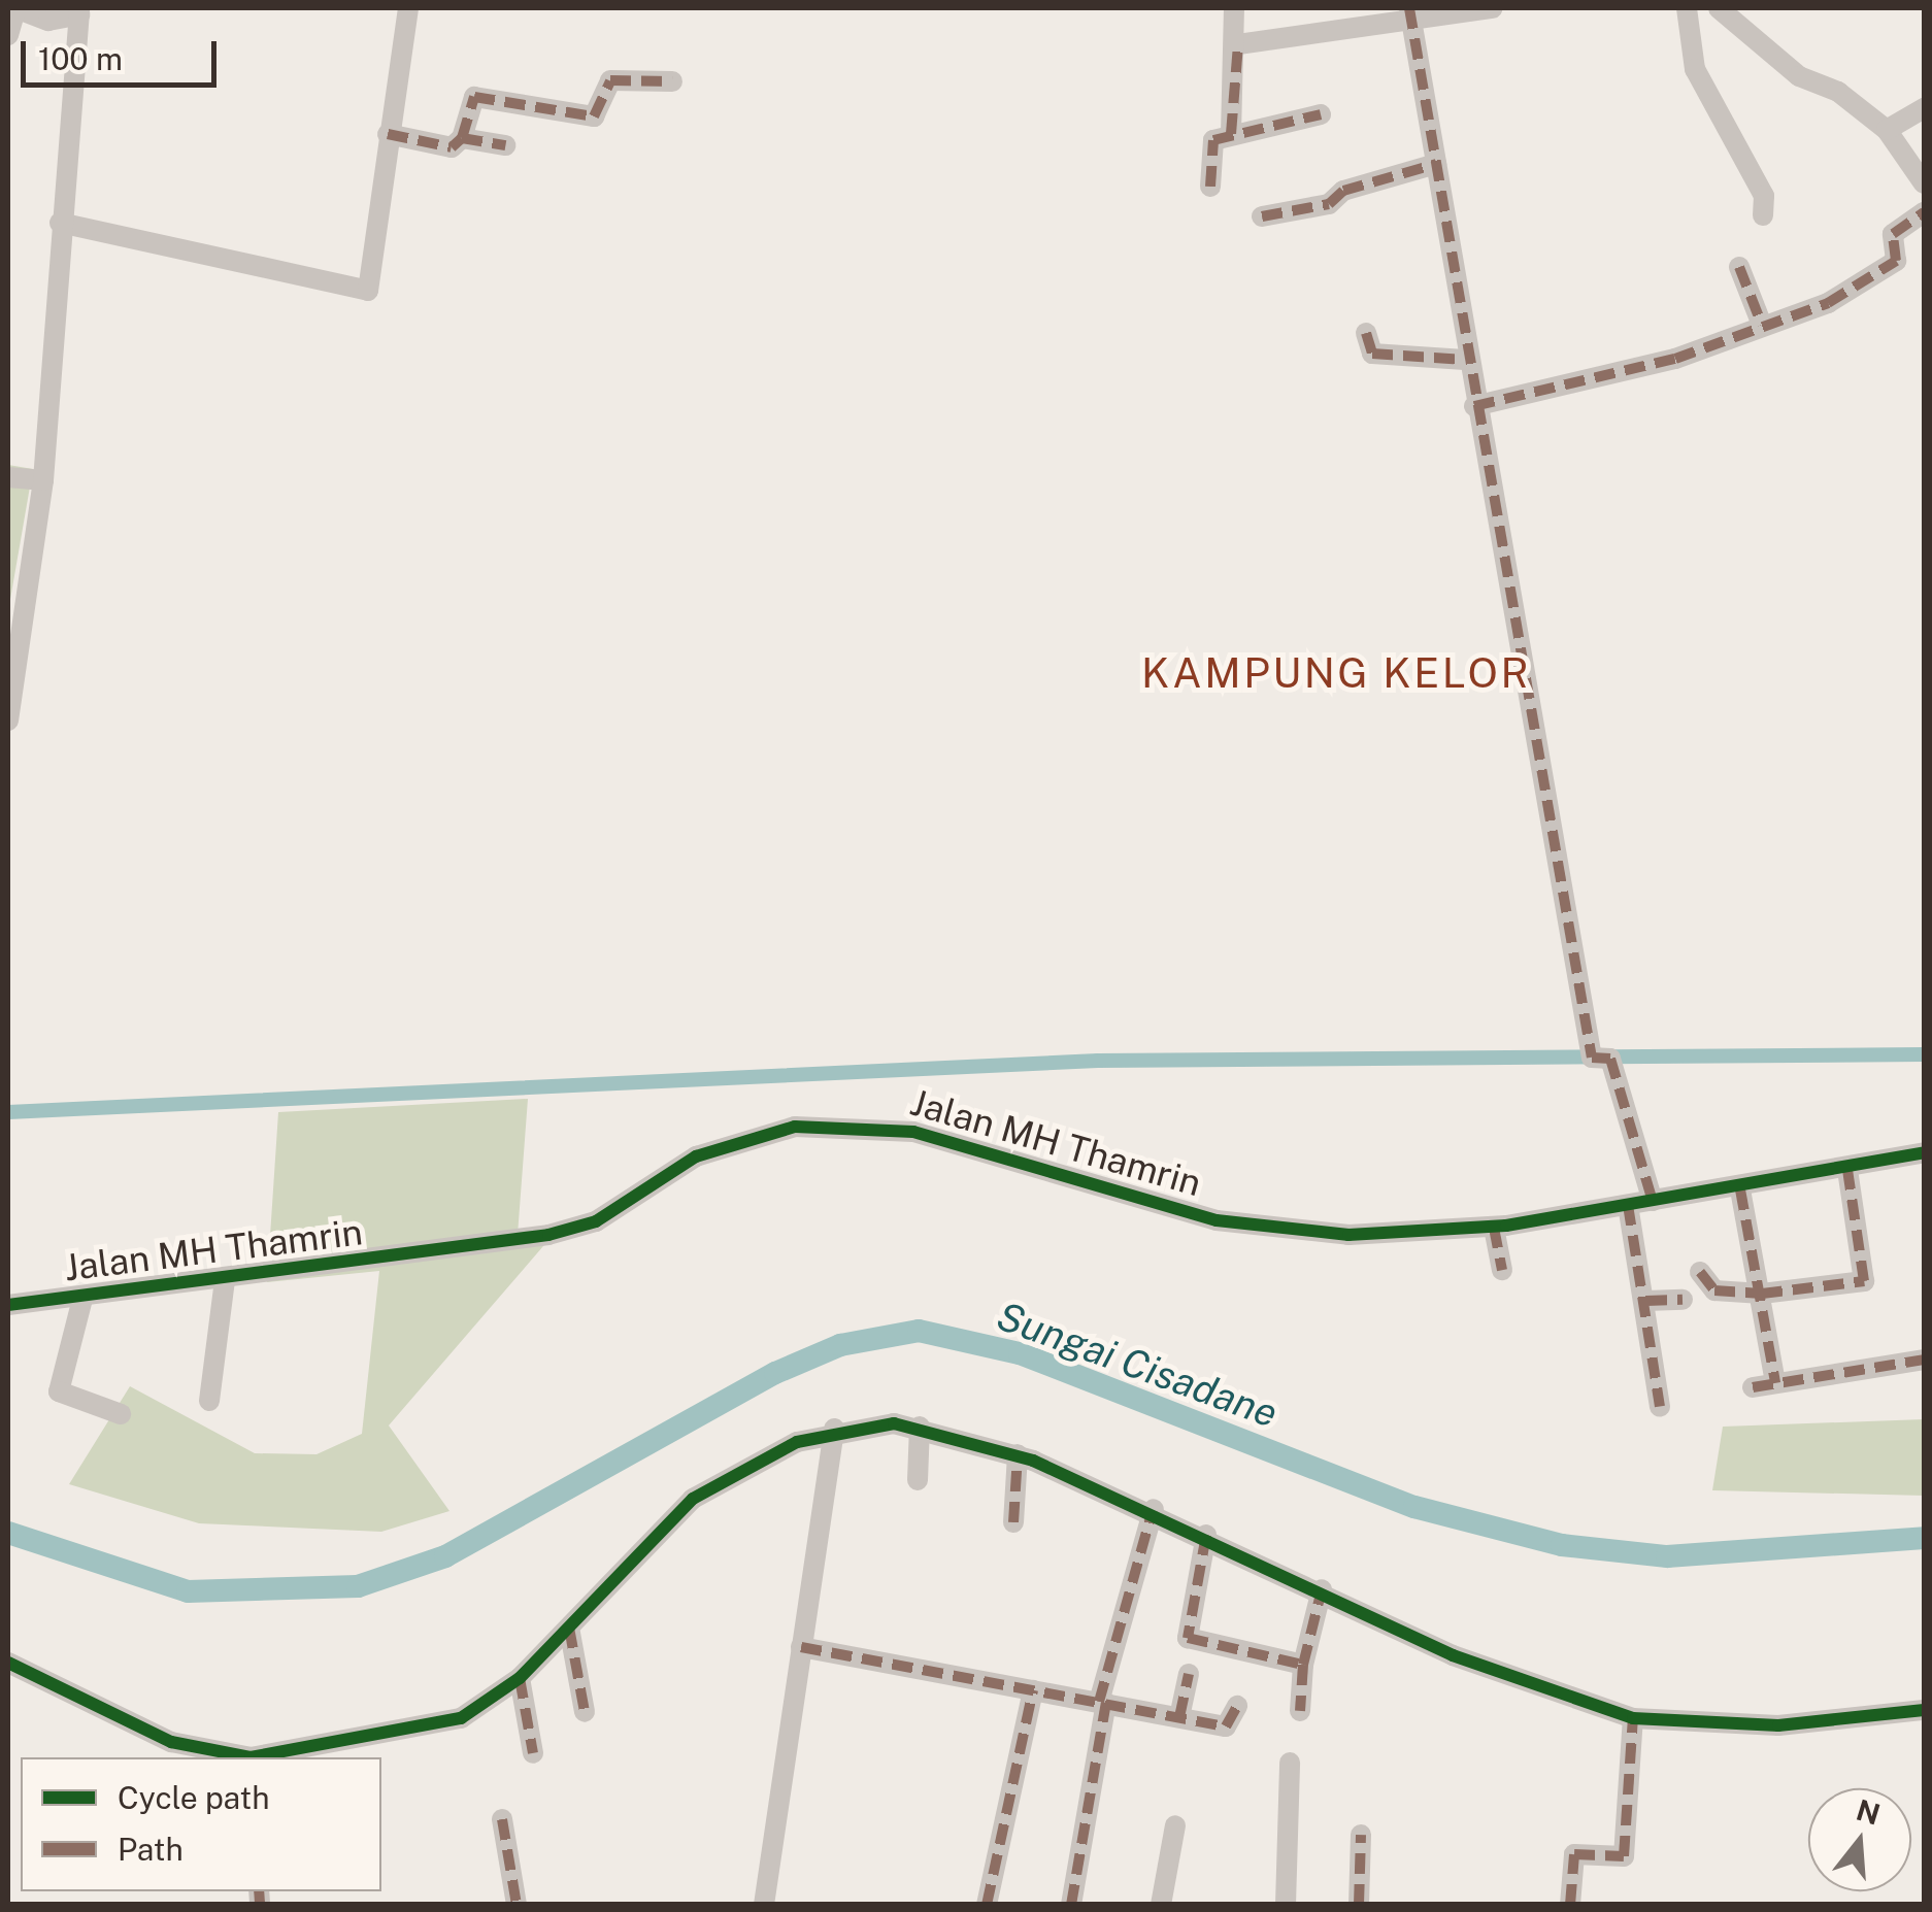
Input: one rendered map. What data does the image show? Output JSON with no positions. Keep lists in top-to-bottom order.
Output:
{
  "streets": {
    "street": ["Jalan MH Thamrin"]
  },
  "districts": ["KAMPUNG KELOR"],
  "water": ["Sungai Cisadane"],
  "legend": ["Cycle path", "Path"],
  "scale_bar": "100 m",
  "north": "top"
}
